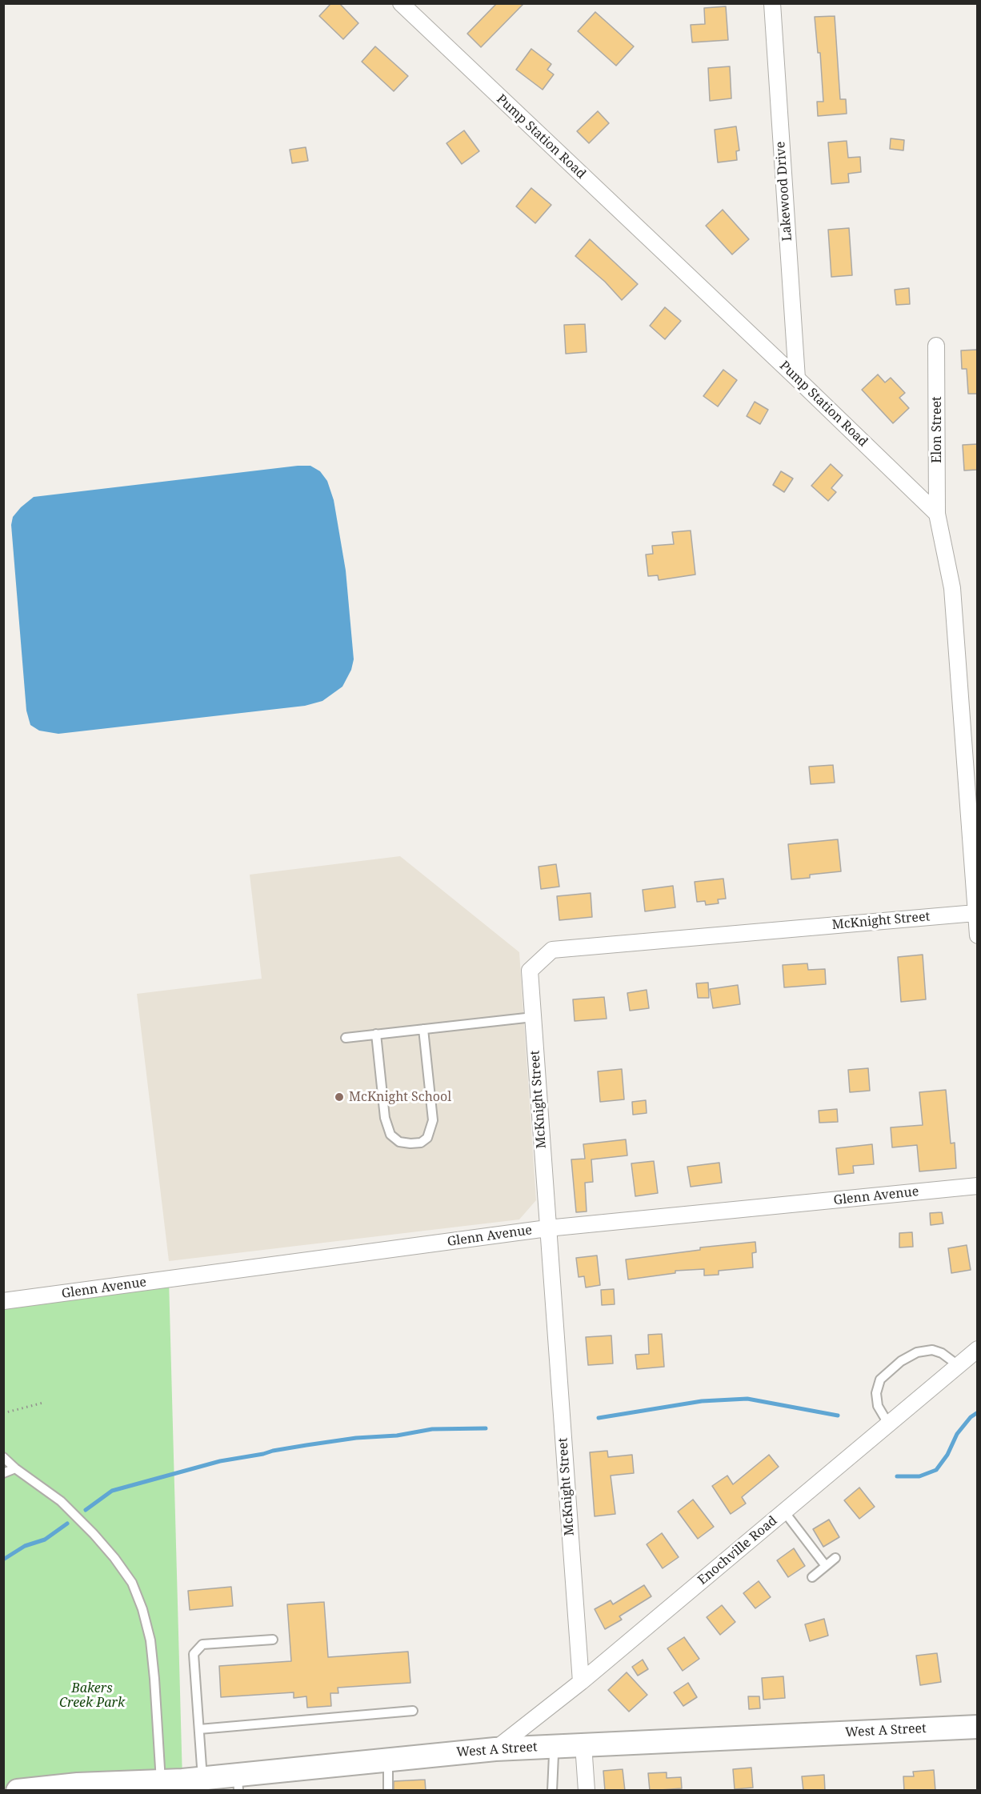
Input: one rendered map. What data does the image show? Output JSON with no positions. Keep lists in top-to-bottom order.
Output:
{
  "streets": {
    "street": [
      "Pump Station Road",
      "Lakewood Drive",
      "Elon Street",
      "McKnight Street",
      "Glenn Avenue",
      "Enochville Road",
      "West A Street"
    ]
  },
  "crossings": [
    ["Pump Station Road", "Lakewood Drive"],
    ["Pump Station Road", "Elon Street"],
    ["McKnight Street", "Glenn Avenue"],
    ["McKnight Street", "Enochville Road"],
    ["Enochville Road", "West A Street"]
  ],
  "parks": ["Bakers Creek Park"],
  "places": ["McKnight School"]
}
